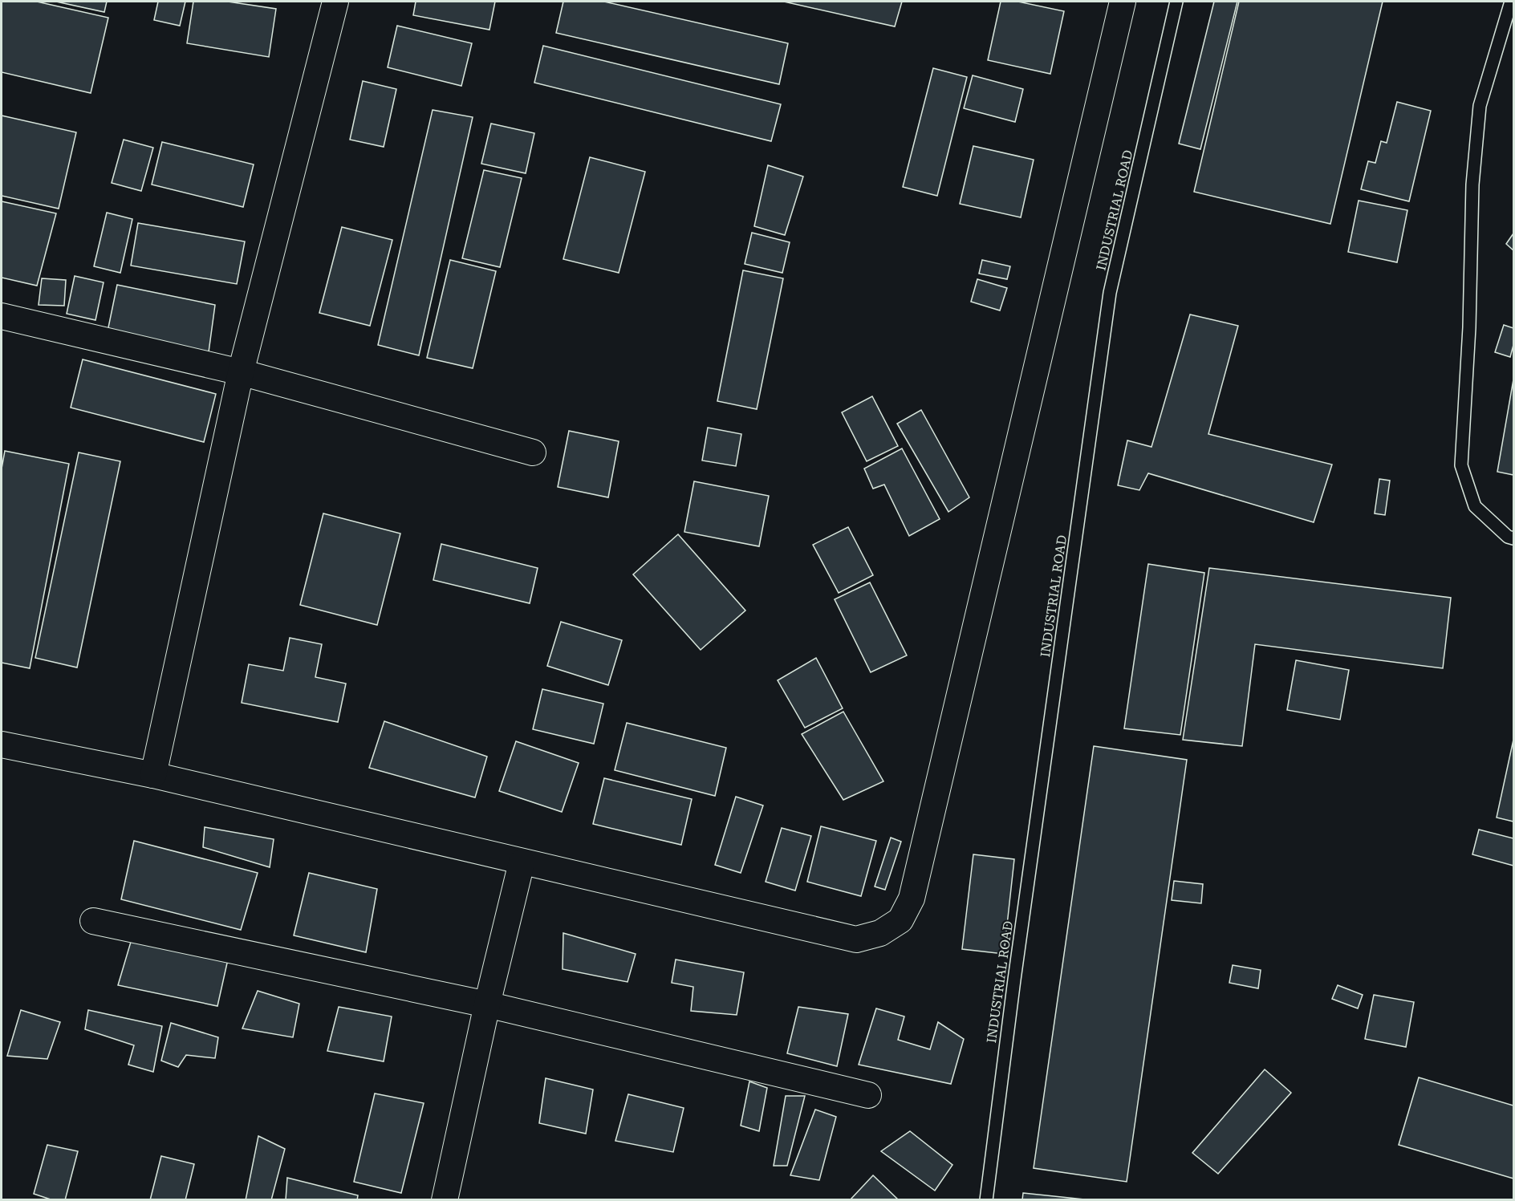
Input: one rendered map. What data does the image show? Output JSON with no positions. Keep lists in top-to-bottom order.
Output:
{
  "streets": {
    "lane": ["INDUSTRIAL ROAD"]
  }
}
